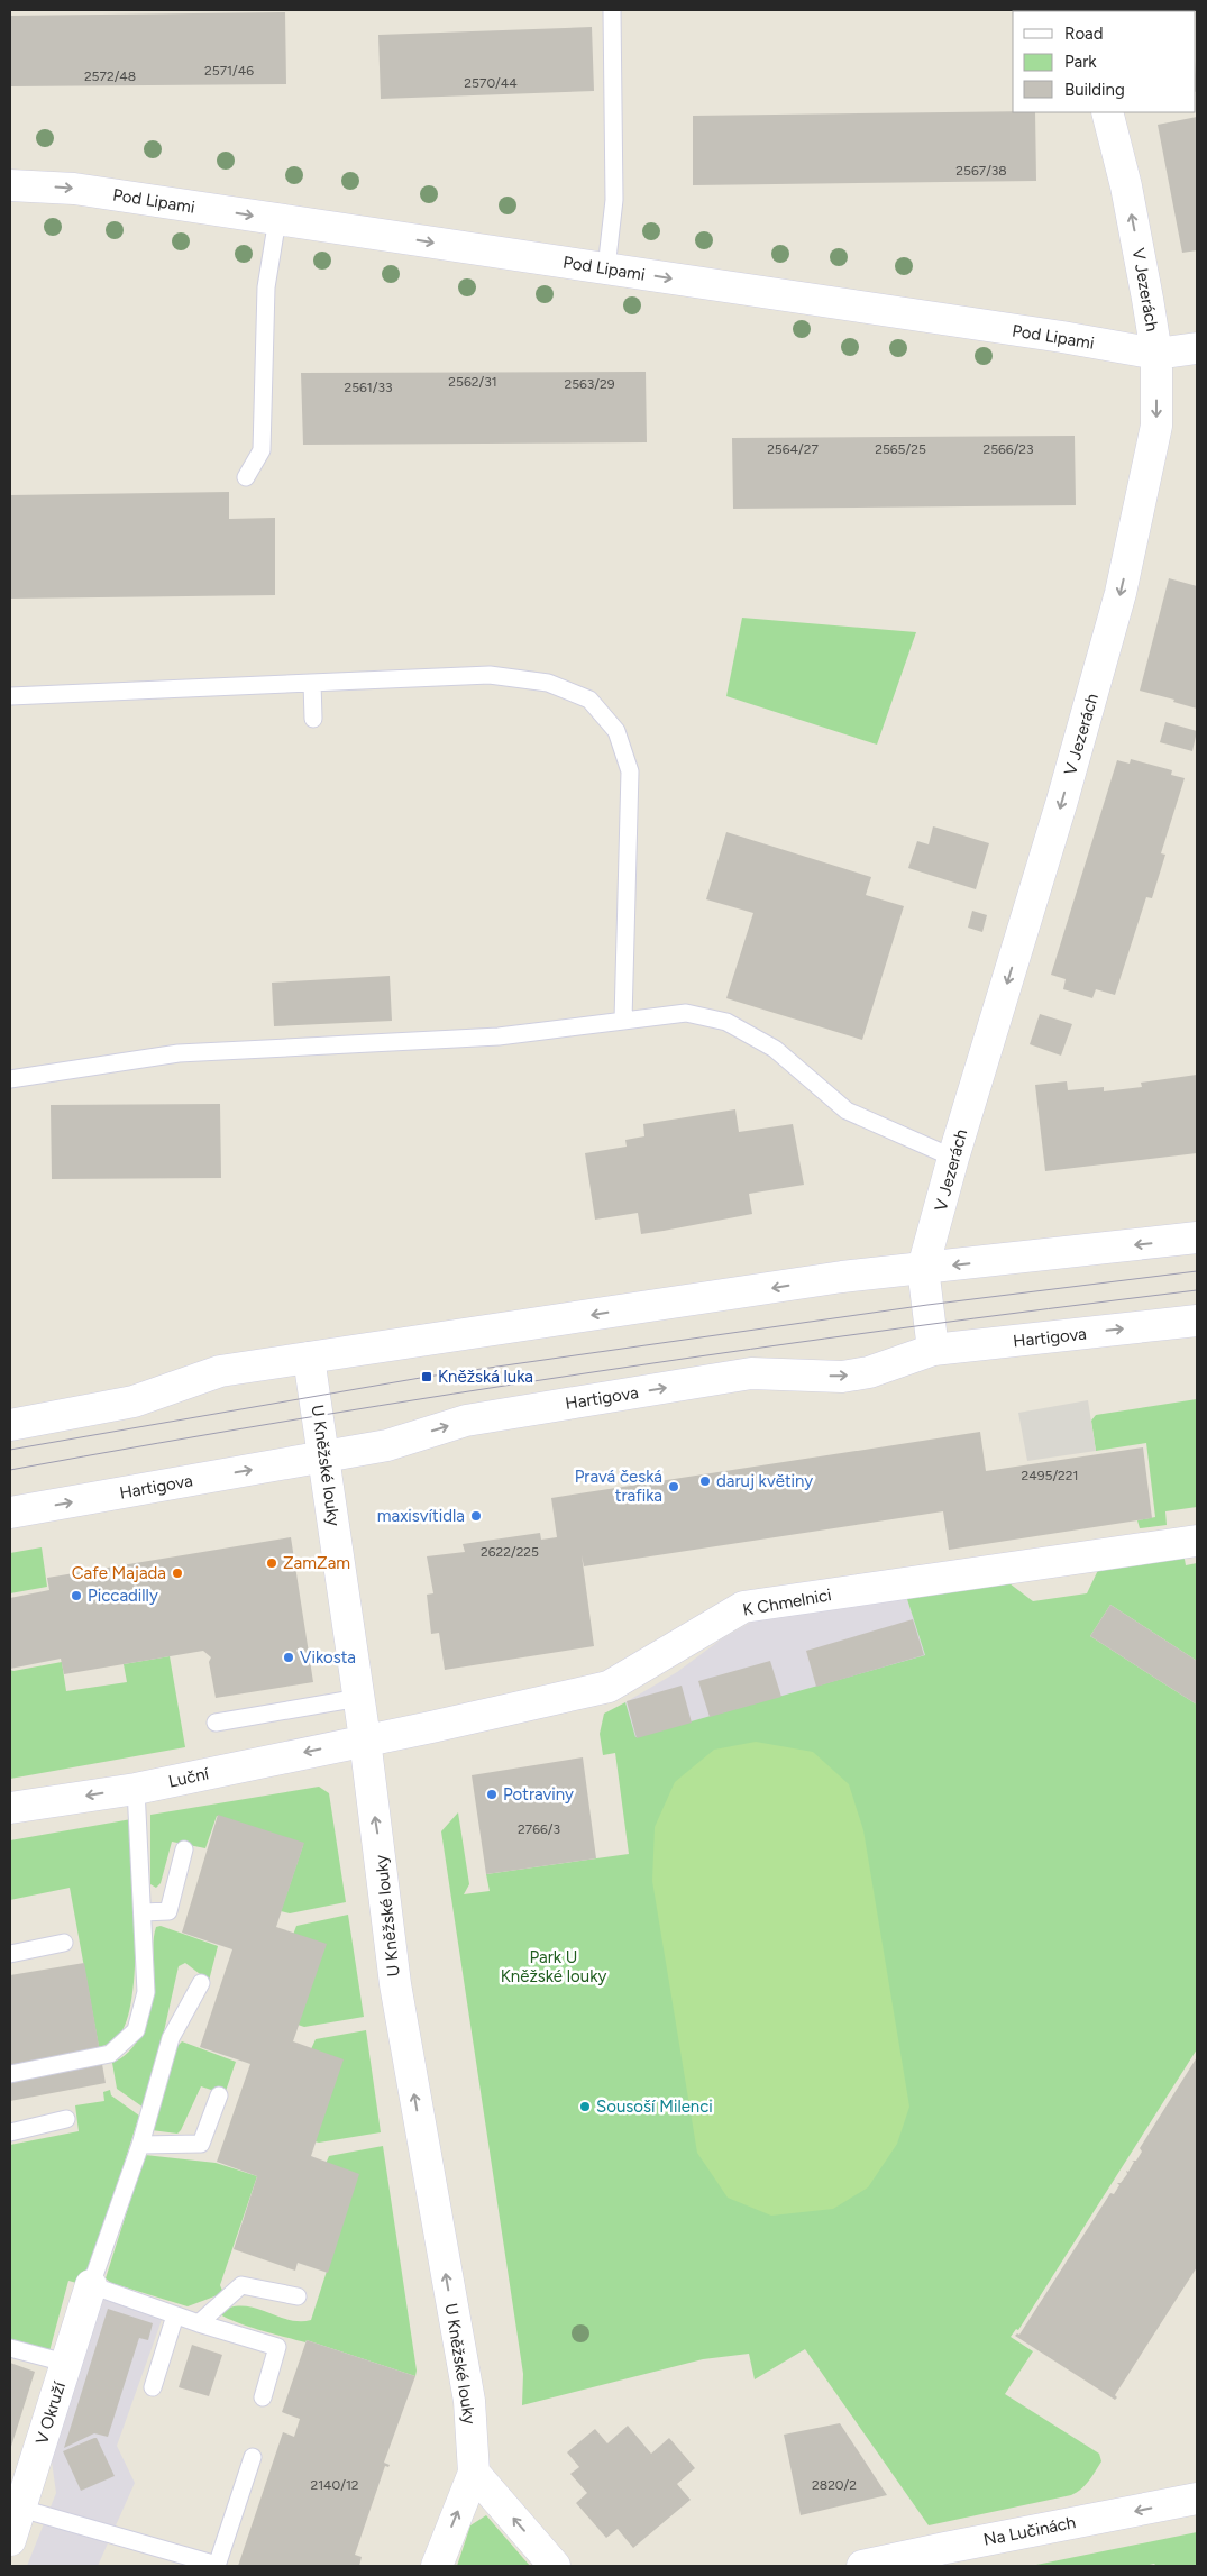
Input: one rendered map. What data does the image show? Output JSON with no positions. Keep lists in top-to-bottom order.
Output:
{
  "streets": {
    "street": [
      "Pod Lipami",
      "V Jezerách",
      "Hartigova",
      "U Kněžské louky",
      "K Chmelnici",
      "Luční",
      "V Okruží",
      "Na Lučinách"
    ]
  },
  "crossings": [
    ["Pod Lipami", "V Jezerách"],
    ["V Jezerách", "Hartigova"],
    ["Hartigova", "U Kněžské louky"],
    ["U Kněžské louky", "K Chmelnici"],
    ["U Kněžské louky", "Luční"],
    ["K Chmelnici", "Luční"]
  ],
  "one_way": [
    "Pod Lipami",
    "U Kněžské louky",
    "Luční",
    "Na Lučinách"
  ],
  "parks": ["Park U Kněžské louky"],
  "places": {
    "transit": ["Kněžská luka"],
    "other": [
      "daruj květiny",
      "Pravá česká trafika",
      "maxisvítidla",
      "ZamZam",
      "Cafe Majada",
      "Piccadilly",
      "Vikosta",
      "Potraviny",
      "Sousoší Milenci"
    ]
  },
  "house_numbers": [
    "2571/46",
    "2572/48",
    "2570/44",
    "2567/38",
    "2562/31",
    "2563/29",
    "2561/33",
    "2564/27",
    "2565/25",
    "2566/23",
    "2495/221",
    "2622/225",
    "2766/3",
    "2140/12",
    "2820/2"
  ],
  "legend": ["Road", "Park", "Building"]
}
